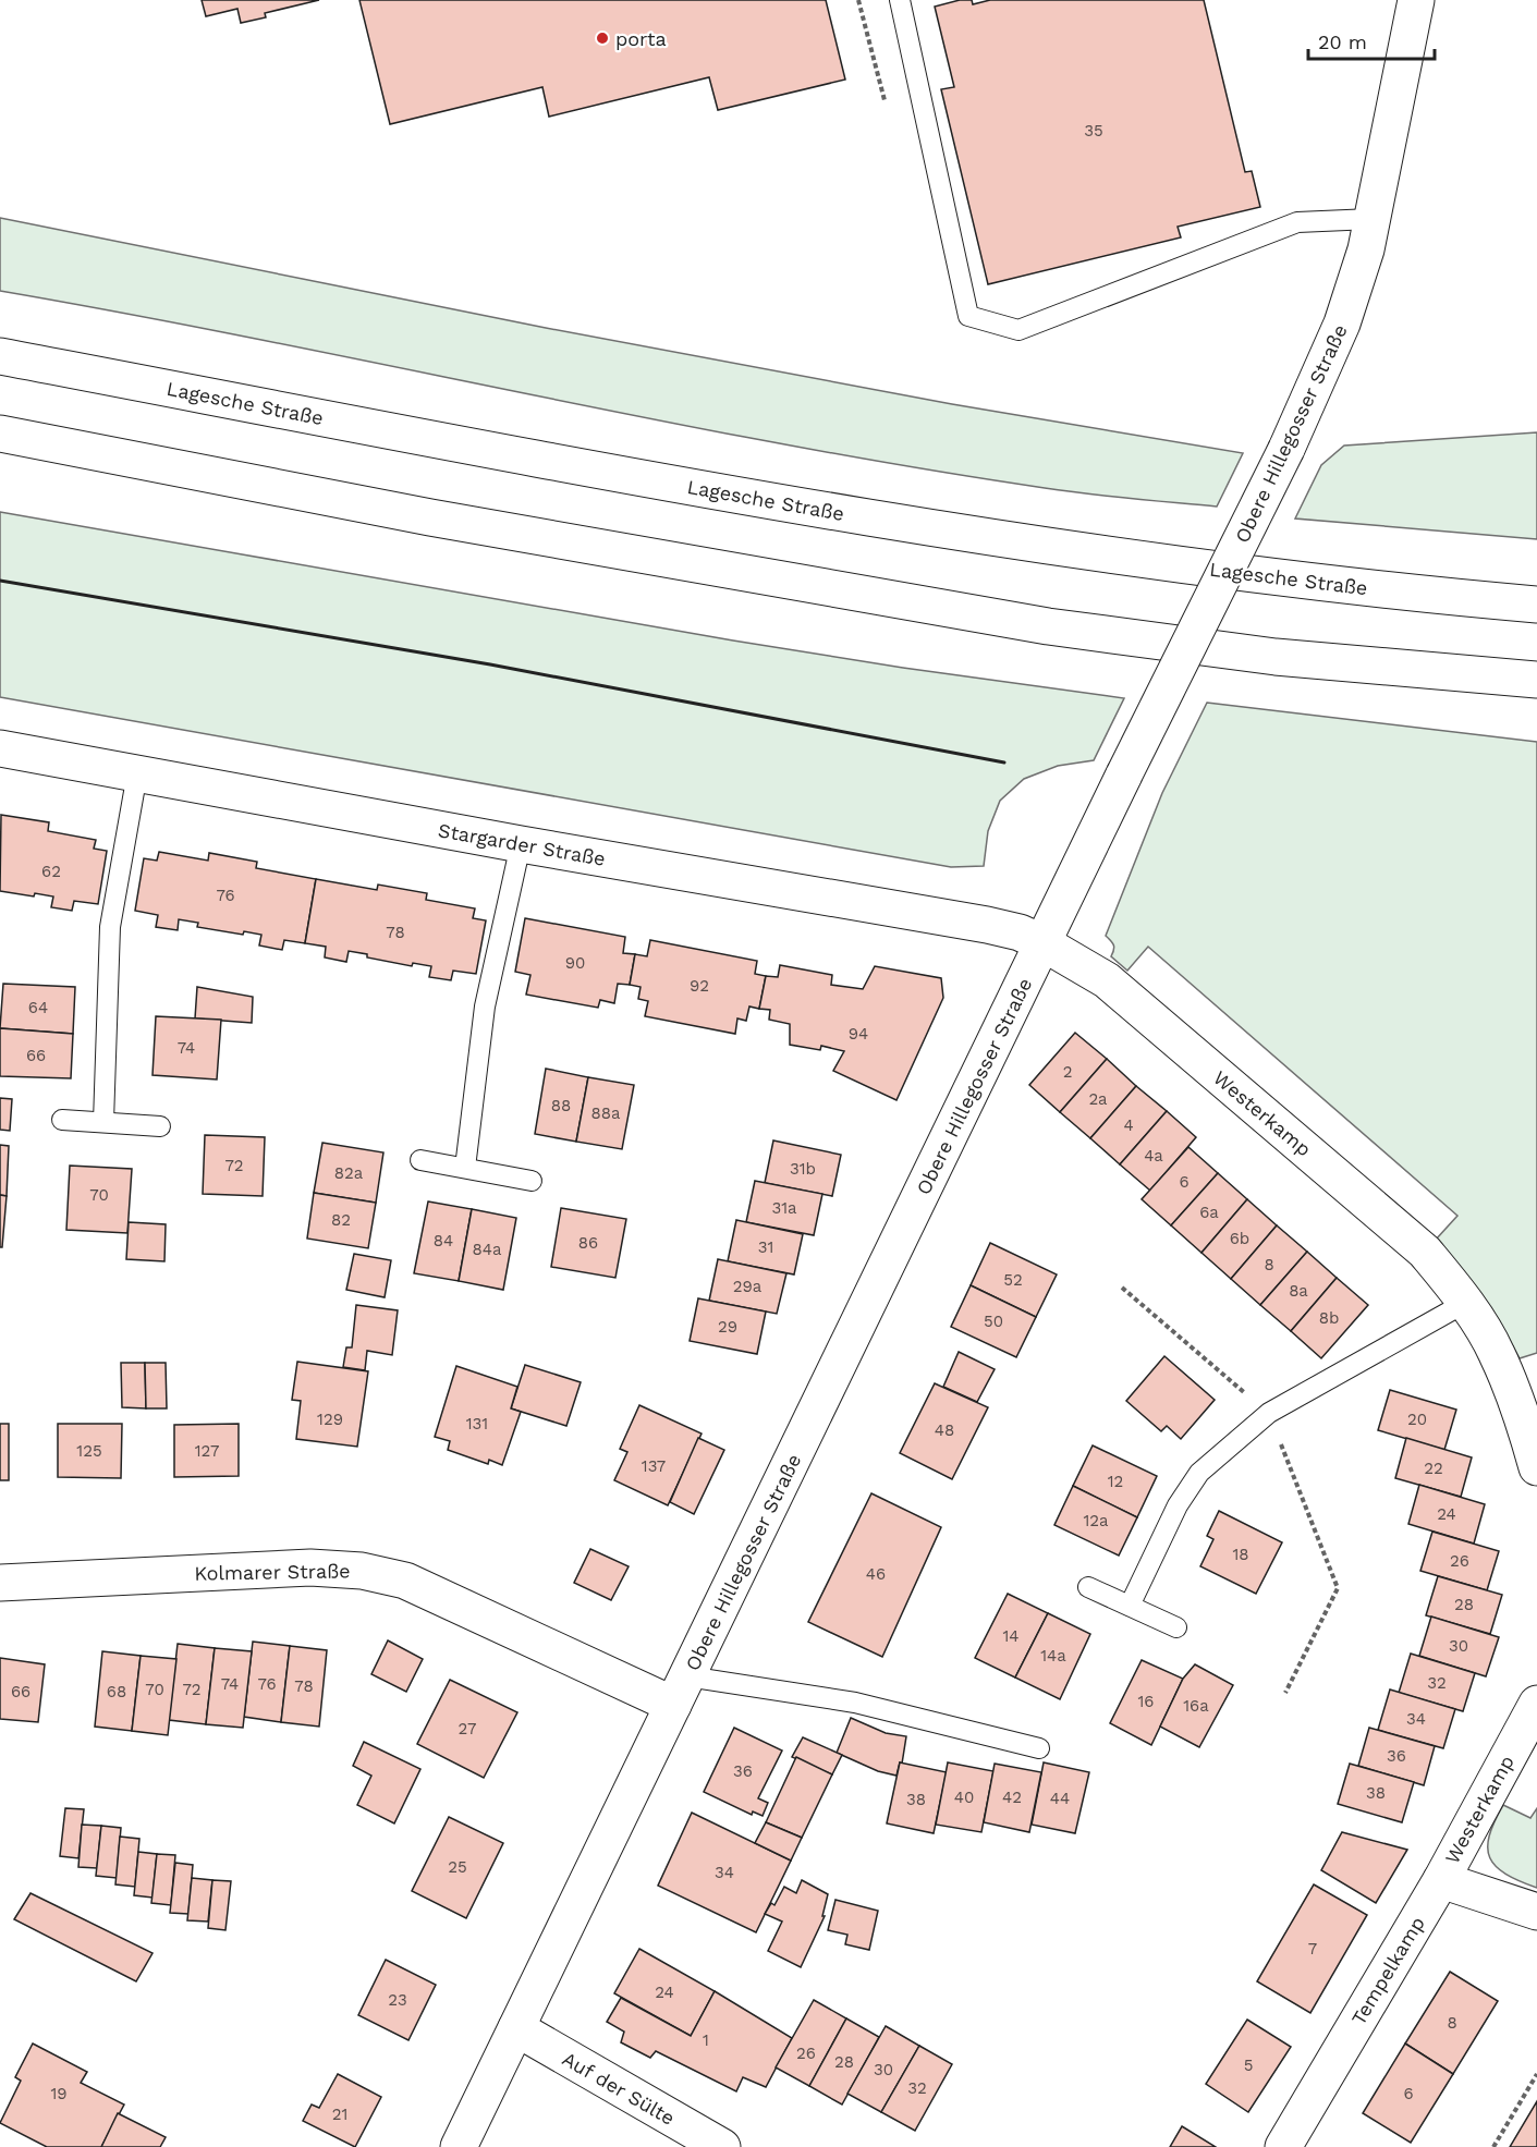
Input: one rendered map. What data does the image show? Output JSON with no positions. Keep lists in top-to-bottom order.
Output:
{
  "streets": {
    "main road": [
      "Lagesche Straße",
      "Obere Hillegosser Straße",
      "Stargarder Straße",
      "Westerkamp",
      "Kolmarer Straße",
      "Tempelkamp",
      "Auf der Sülte"
    ]
  },
  "crossings": [
    ["Obere Hillegosser Straße", "Stargarder Straße"],
    ["Obere Hillegosser Straße", "Westerkamp"],
    ["Obere Hillegosser Straße", "Kolmarer Straße"],
    ["Obere Hillegosser Straße", "Auf der Sülte"],
    ["Stargarder Straße", "Westerkamp"],
    ["Westerkamp", "Tempelkamp"]
  ],
  "places": ["porta"],
  "house_numbers": [
    "35",
    "62",
    "76",
    "78",
    "90",
    "92",
    "64",
    "94",
    "74",
    "66",
    "2",
    "2a",
    "88",
    "88a",
    "4",
    "4a",
    "72",
    "31b",
    "82a",
    "6",
    "70",
    "31a",
    "6a",
    "82",
    "6b",
    "84",
    "86",
    "31",
    "84a",
    "8",
    "52",
    "29a",
    "8a",
    "8b",
    "50",
    "29",
    "129",
    "20",
    "131",
    "48",
    "125",
    "127",
    "137",
    "22",
    "12",
    "24",
    "12a",
    "18",
    "26",
    "46",
    "28",
    "14",
    "30",
    "14a",
    "32",
    "74",
    "76",
    "78",
    "70",
    "72",
    "66",
    "68",
    "16",
    "16a",
    "34",
    "27",
    "36",
    "36",
    "38",
    "40",
    "42",
    "44",
    "38",
    "25",
    "34",
    "7",
    "24",
    "23",
    "8",
    "1",
    "26",
    "28",
    "5",
    "30",
    "32",
    "19",
    "6",
    "21"
  ],
  "scale_bar": "20 m"
}
